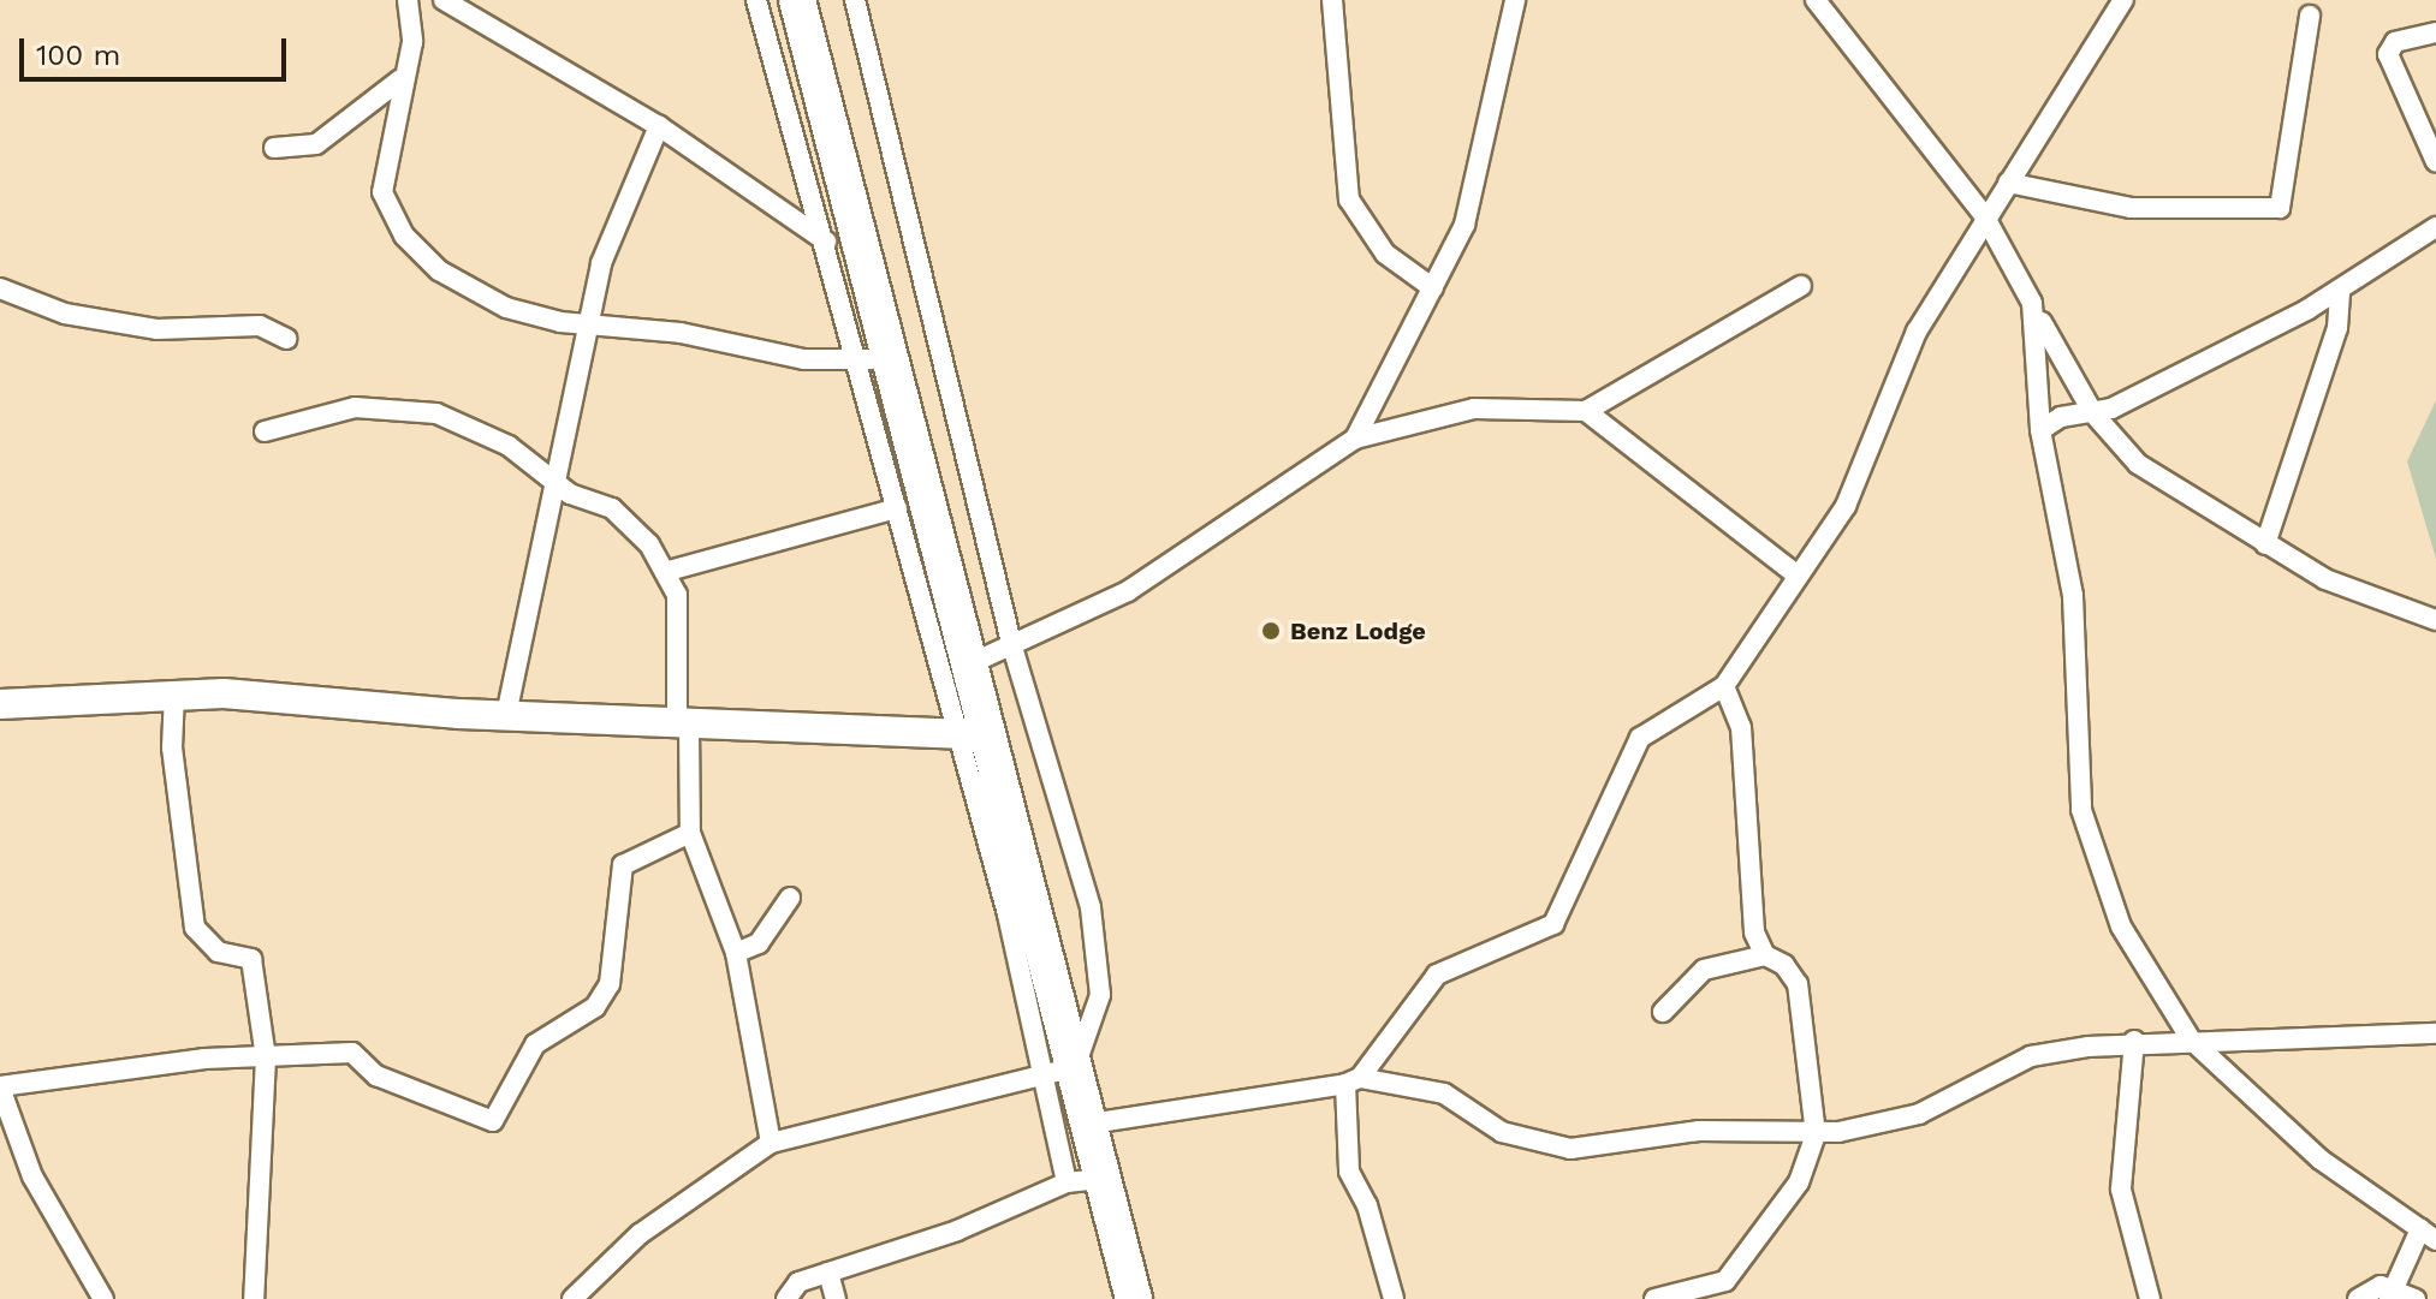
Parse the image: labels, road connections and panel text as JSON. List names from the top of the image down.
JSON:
{
  "places": ["Benz Lodge"],
  "scale_bar": "100 m"
}
